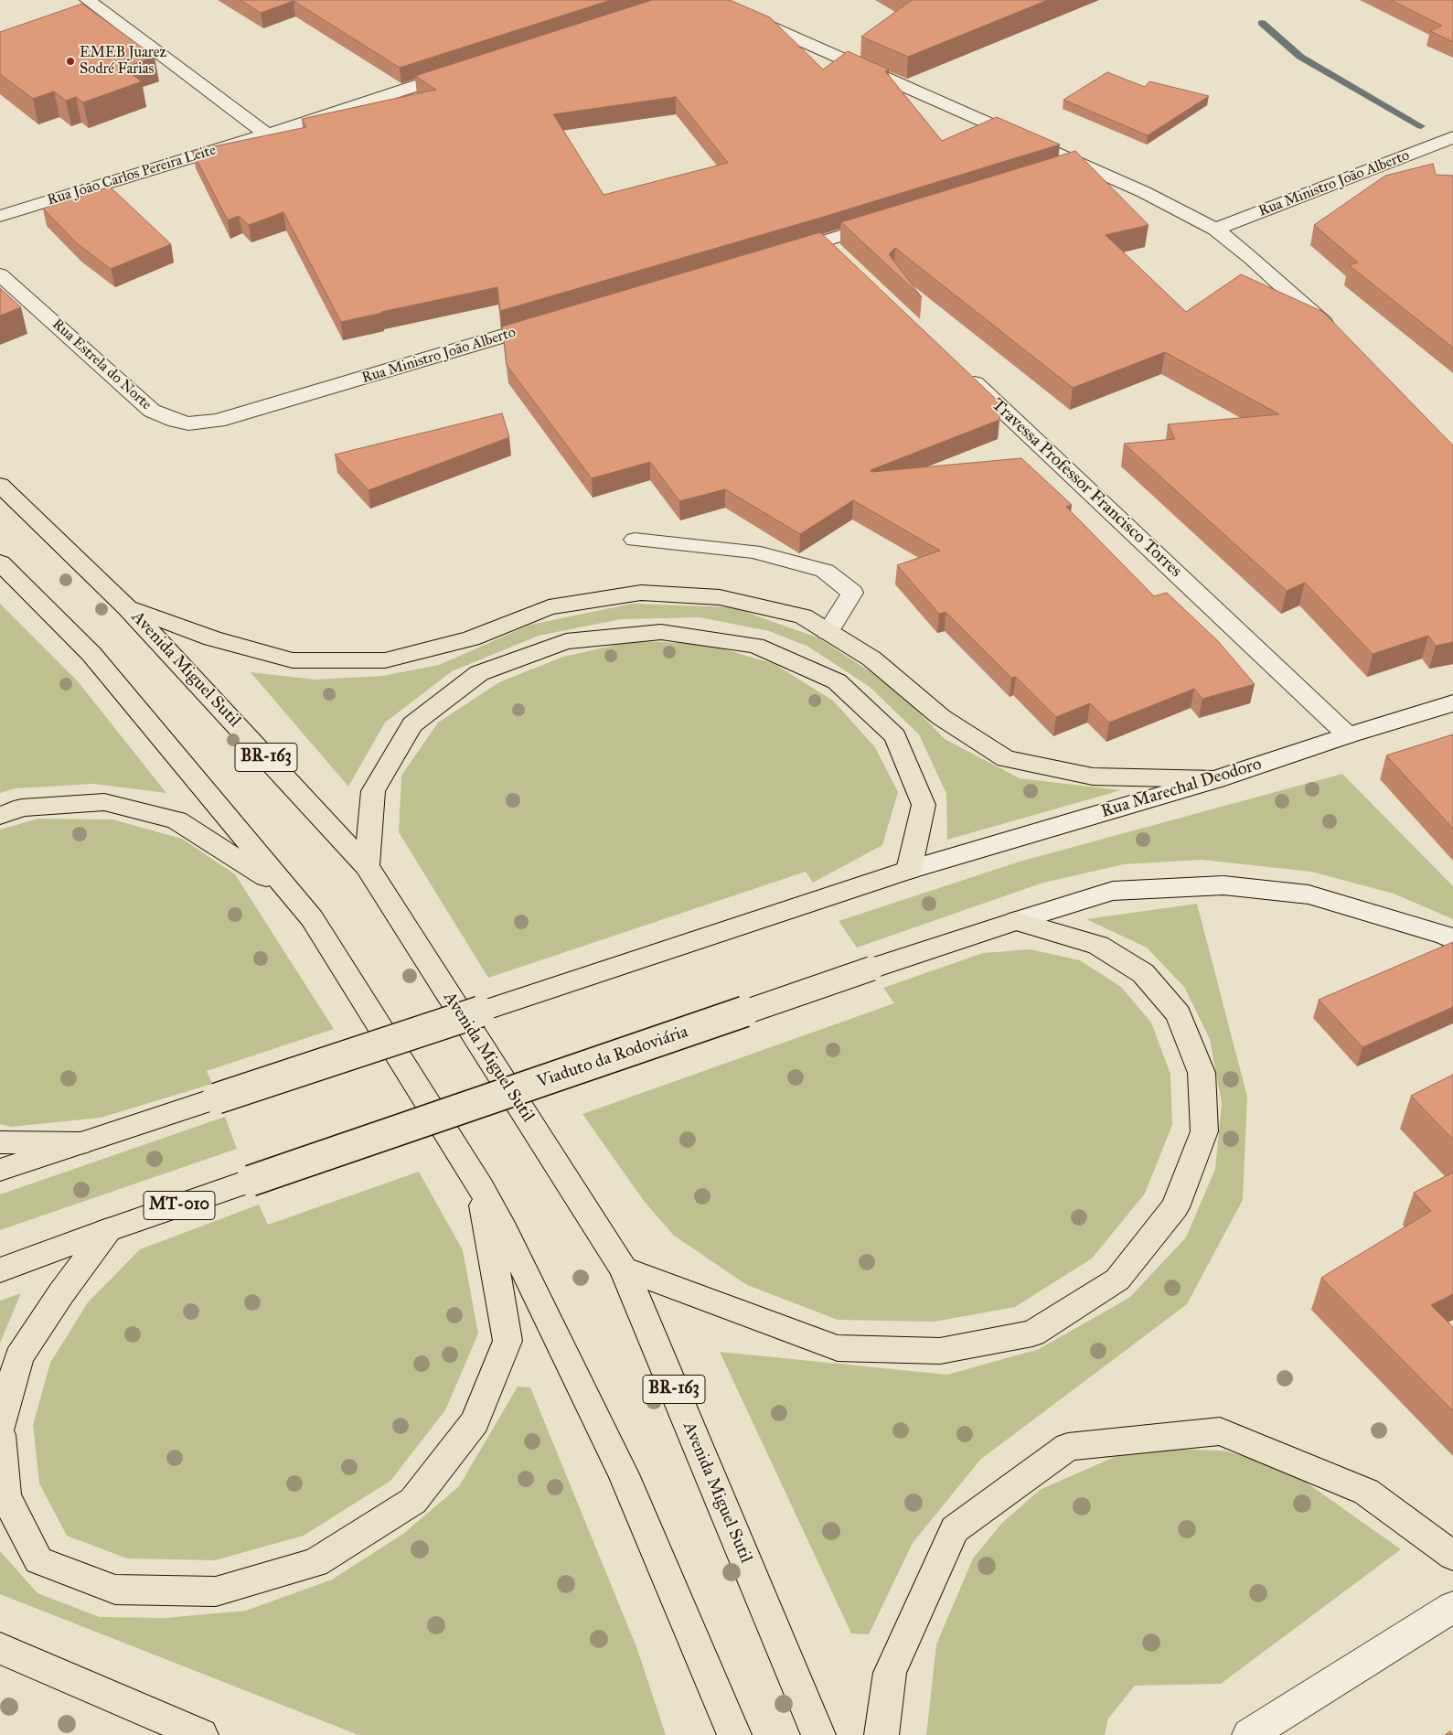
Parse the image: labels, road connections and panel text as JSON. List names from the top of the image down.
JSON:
{
  "streets": {
    "main road": [
      "Avenida Miguel Sutil",
      "BR-163",
      "Viaduto da Rodoviária",
      "MT-010"
    ],
    "street": [
      "Rua João Carlos Pereira Leite",
      "Rua Ministro João Alberto",
      "Rua Estrela do Norte",
      "Travessa Professor Francisco Torres",
      "Rua Marechal Deodoro"
    ]
  },
  "crossings": [
    ["Rua Ministro João Alberto", "Rua Estrela do Norte"],
    ["Travessa Professor Francisco Torres", "Rua Marechal Deodoro"],
    ["Viaduto da Rodoviária", "MT-010"]
  ],
  "places": ["EMEB Juarez Sodré Farias"]
}
